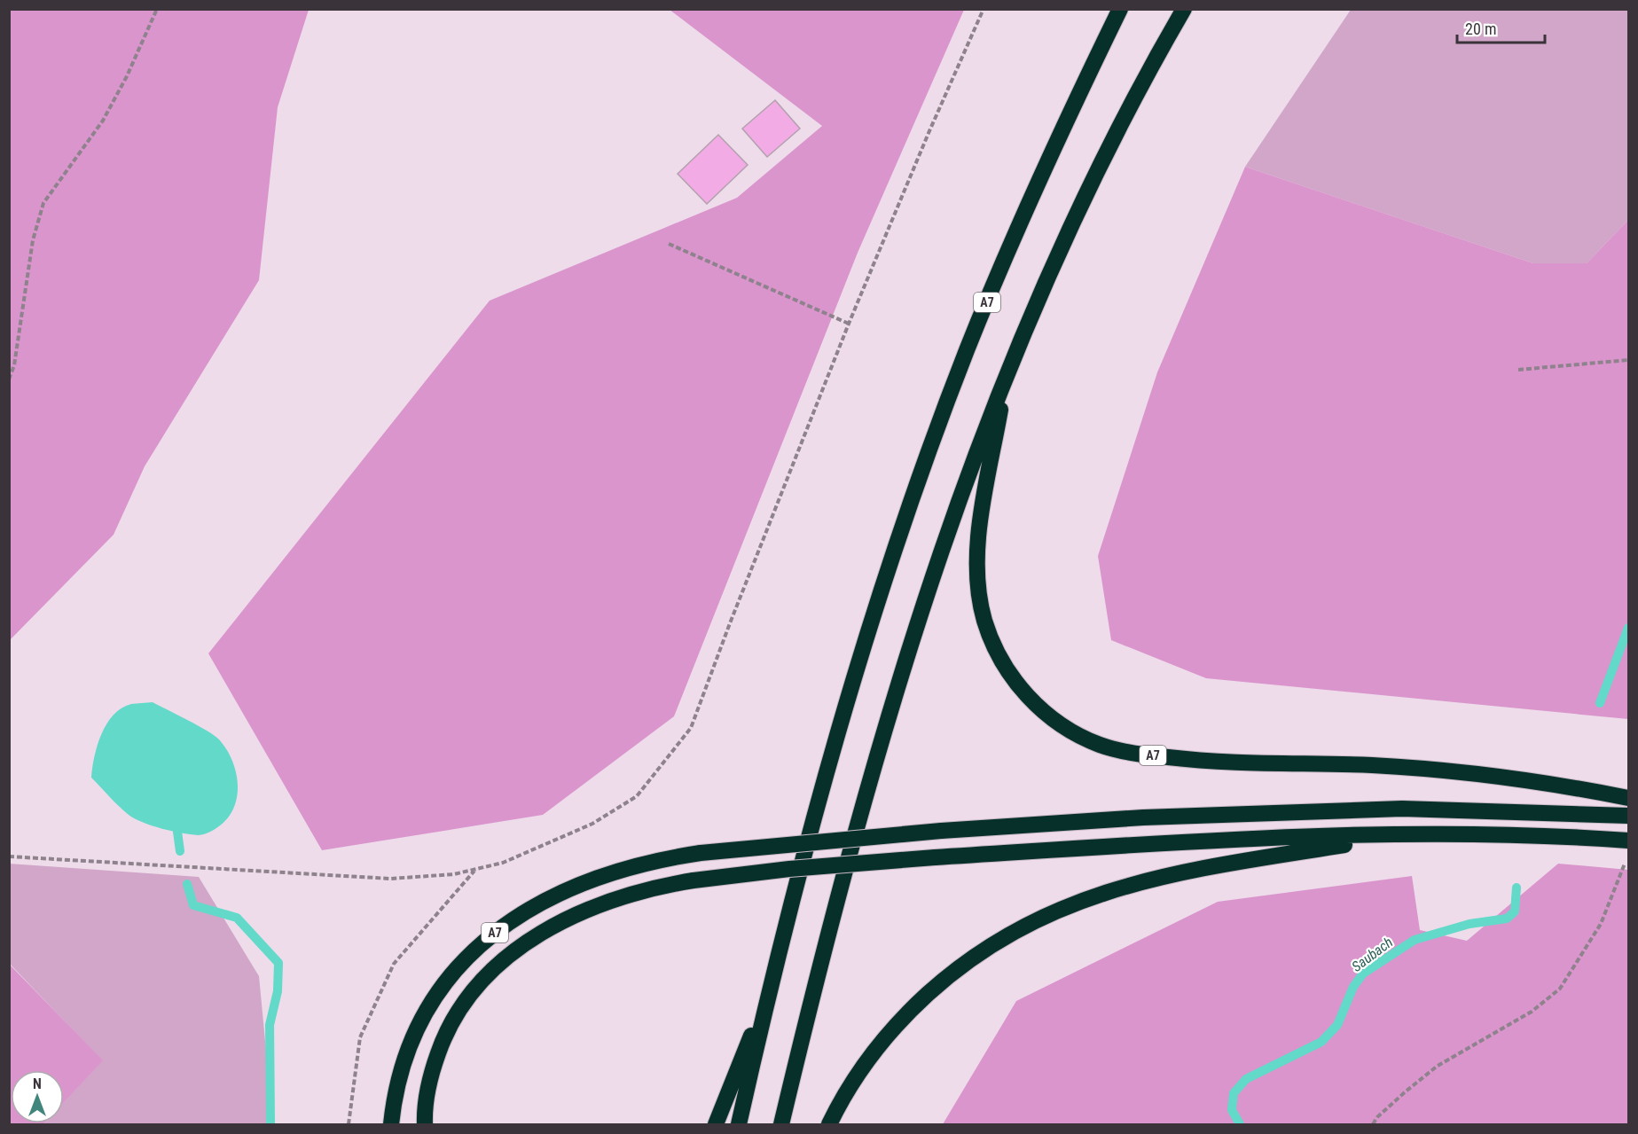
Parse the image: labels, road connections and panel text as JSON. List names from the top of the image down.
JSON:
{
  "streets": {
    "highway": ["A7"]
  },
  "water": ["Saubach"],
  "scale_bar": "20 m",
  "north": "top"
}
